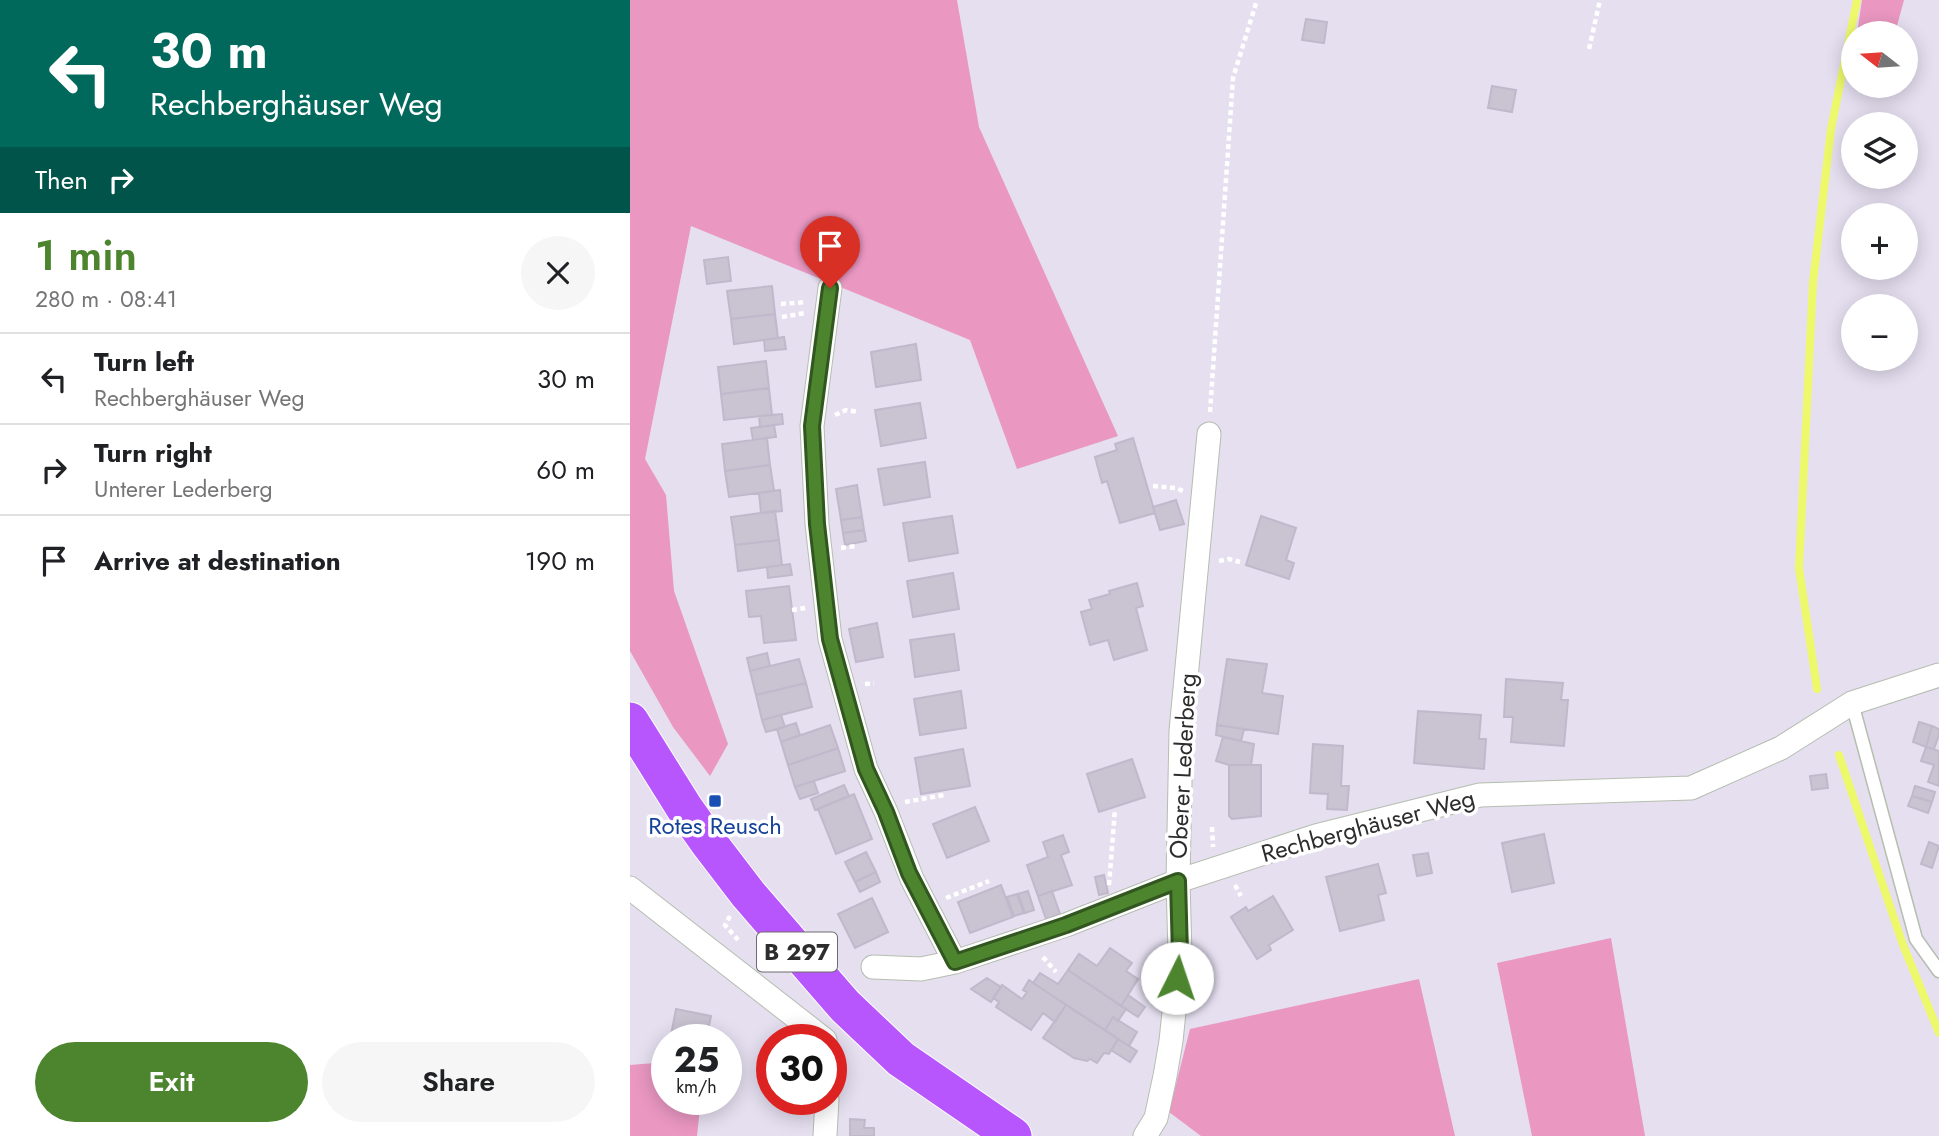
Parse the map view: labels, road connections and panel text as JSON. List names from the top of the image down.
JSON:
{
  "streets": {
    "main road": ["B 297"],
    "street": ["Oberer Lederberg", "Rechberghäuser Weg"]
  },
  "crossings": [
    ["Oberer Lederberg", "Rechberghäuser Weg"]
  ],
  "places": {
    "transit": ["Rotes Reusch"]
  },
  "north": "left",
  "page": {
    "turn": ["30 m", "Rechberghäuser Weg"],
    "map_buttons": ["+", "−"],
    "then": "Then",
    "heading": ["1 min", "280 m · 08:41"],
    "list": [
      {
        "name": "Turn left",
        "note": "Rechberghäuser Weg",
        "value": "30 m"
      },
      {
        "name": "Turn right",
        "note": "Unterer Lederberg",
        "value": "60 m"
      },
      {
        "name": "Arrive at destination",
        "value": "190 m"
      }
    ],
    "speed": "25 km/h",
    "limit": "30",
    "buttons": ["Exit", "Share"]
  }
}
